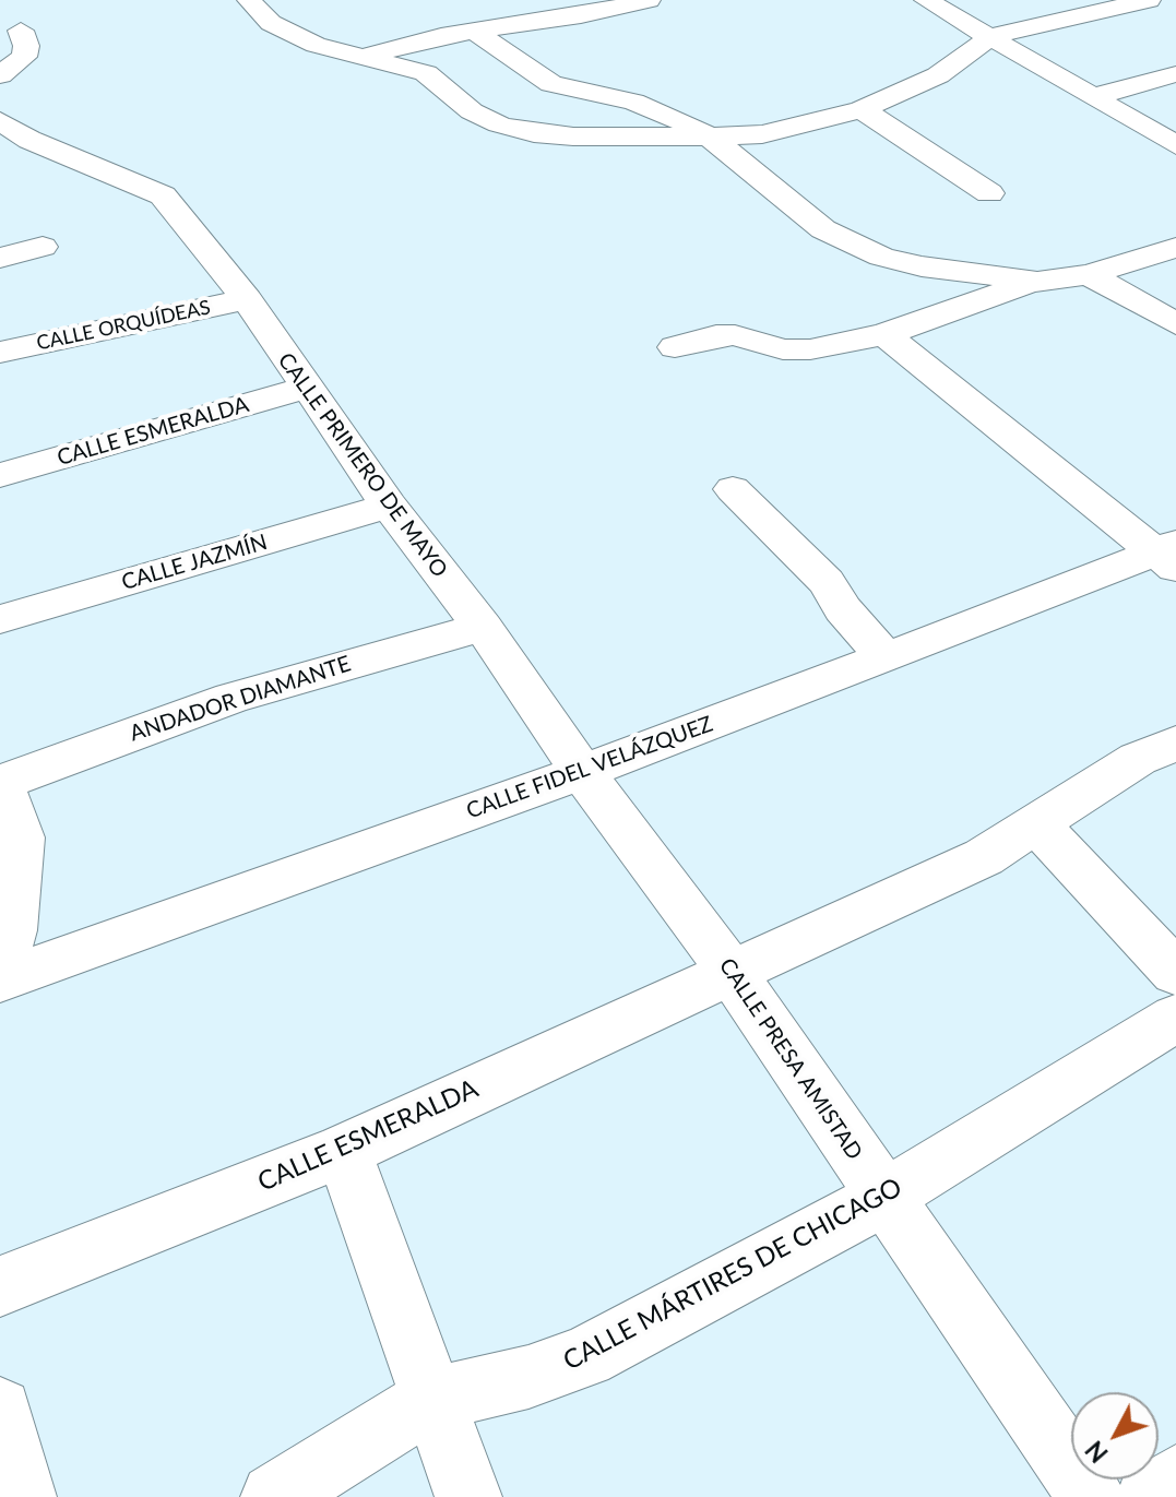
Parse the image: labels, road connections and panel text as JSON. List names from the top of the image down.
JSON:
{
  "streets": {
    "street": [
      "CALLE ORQUÍDEAS",
      "CALLE ESMERALDA",
      "CALLE PRIMERO DE MAYO",
      "CALLE JAZMÍN",
      "ANDADOR DIAMANTE",
      "CALLE FIDEL VELÁZQUEZ",
      "CALLE PRESA AMISTAD",
      "CALLE MÁRTIRES DE CHICAGO"
    ]
  },
  "crossings": [
    ["CALLE ORQUÍDEAS", "CALLE PRIMERO DE MAYO"],
    ["CALLE ESMERALDA", "CALLE PRIMERO DE MAYO"],
    ["CALLE ESMERALDA", "CALLE PRESA AMISTAD"],
    ["CALLE PRIMERO DE MAYO", "CALLE JAZMÍN"],
    ["CALLE PRIMERO DE MAYO", "ANDADOR DIAMANTE"],
    ["CALLE PRIMERO DE MAYO", "CALLE PRESA AMISTAD"],
    ["ANDADOR DIAMANTE", "CALLE PRESA AMISTAD"],
    ["CALLE FIDEL VELÁZQUEZ", "CALLE PRESA AMISTAD"],
    ["CALLE PRESA AMISTAD", "CALLE MÁRTIRES DE CHICAGO"]
  ],
  "north": "bottom left"
}
